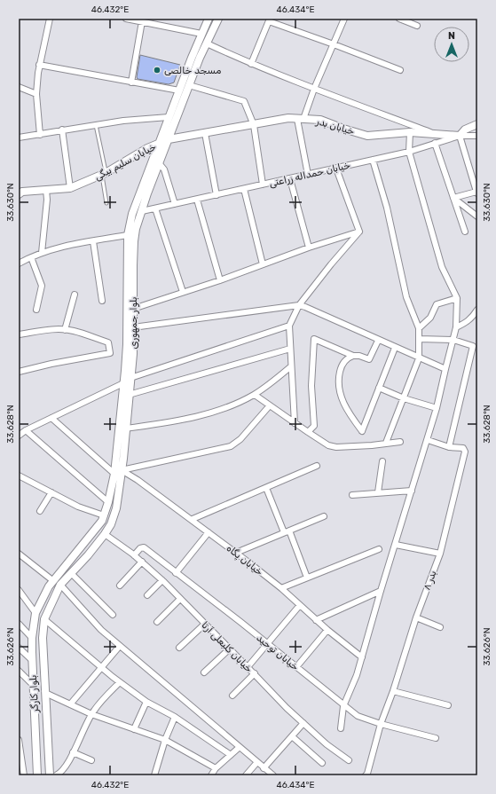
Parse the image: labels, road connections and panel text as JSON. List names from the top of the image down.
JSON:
{
  "streets": {
    "street": [
      "خیابان بدر",
      "خیابان سلیم بیگی",
      "خیابان حمداله زراعتی",
      "بلوار جمهوری",
      "خیابان پگاه",
      "بدر ۸",
      "خیابان کلبعلی آرتا",
      "خیابان توحید",
      "بلوار کارگر"
    ]
  },
  "crossings": [
    ["خیابان بدر", "خیابان سلیم بیگی"],
    ["خیابان بدر", "خیابان حمداله زراعتی"],
    ["خیابان بدر", "بلوار جمهوری"],
    ["خیابان سلیم بیگی", "بلوار جمهوری"],
    ["خیابان حمداله زراعتی", "بلوار جمهوری"],
    ["بلوار جمهوری", "خیابان پگاه"],
    ["بلوار جمهوری", "خیابان کلبعلی آرتا"],
    ["بلوار جمهوری", "بلوار کارگر"],
    ["بدر ۸", "خیابان توحید"],
    ["خیابان کلبعلی آرتا", "خیابان توحید"]
  ],
  "places": ["مسجد خالصی"],
  "north": "top",
  "coordinates": [
    "46.432°E",
    "46.434°E",
    "33.630°N",
    "33.628°N",
    "33.626°N"
  ]
}
